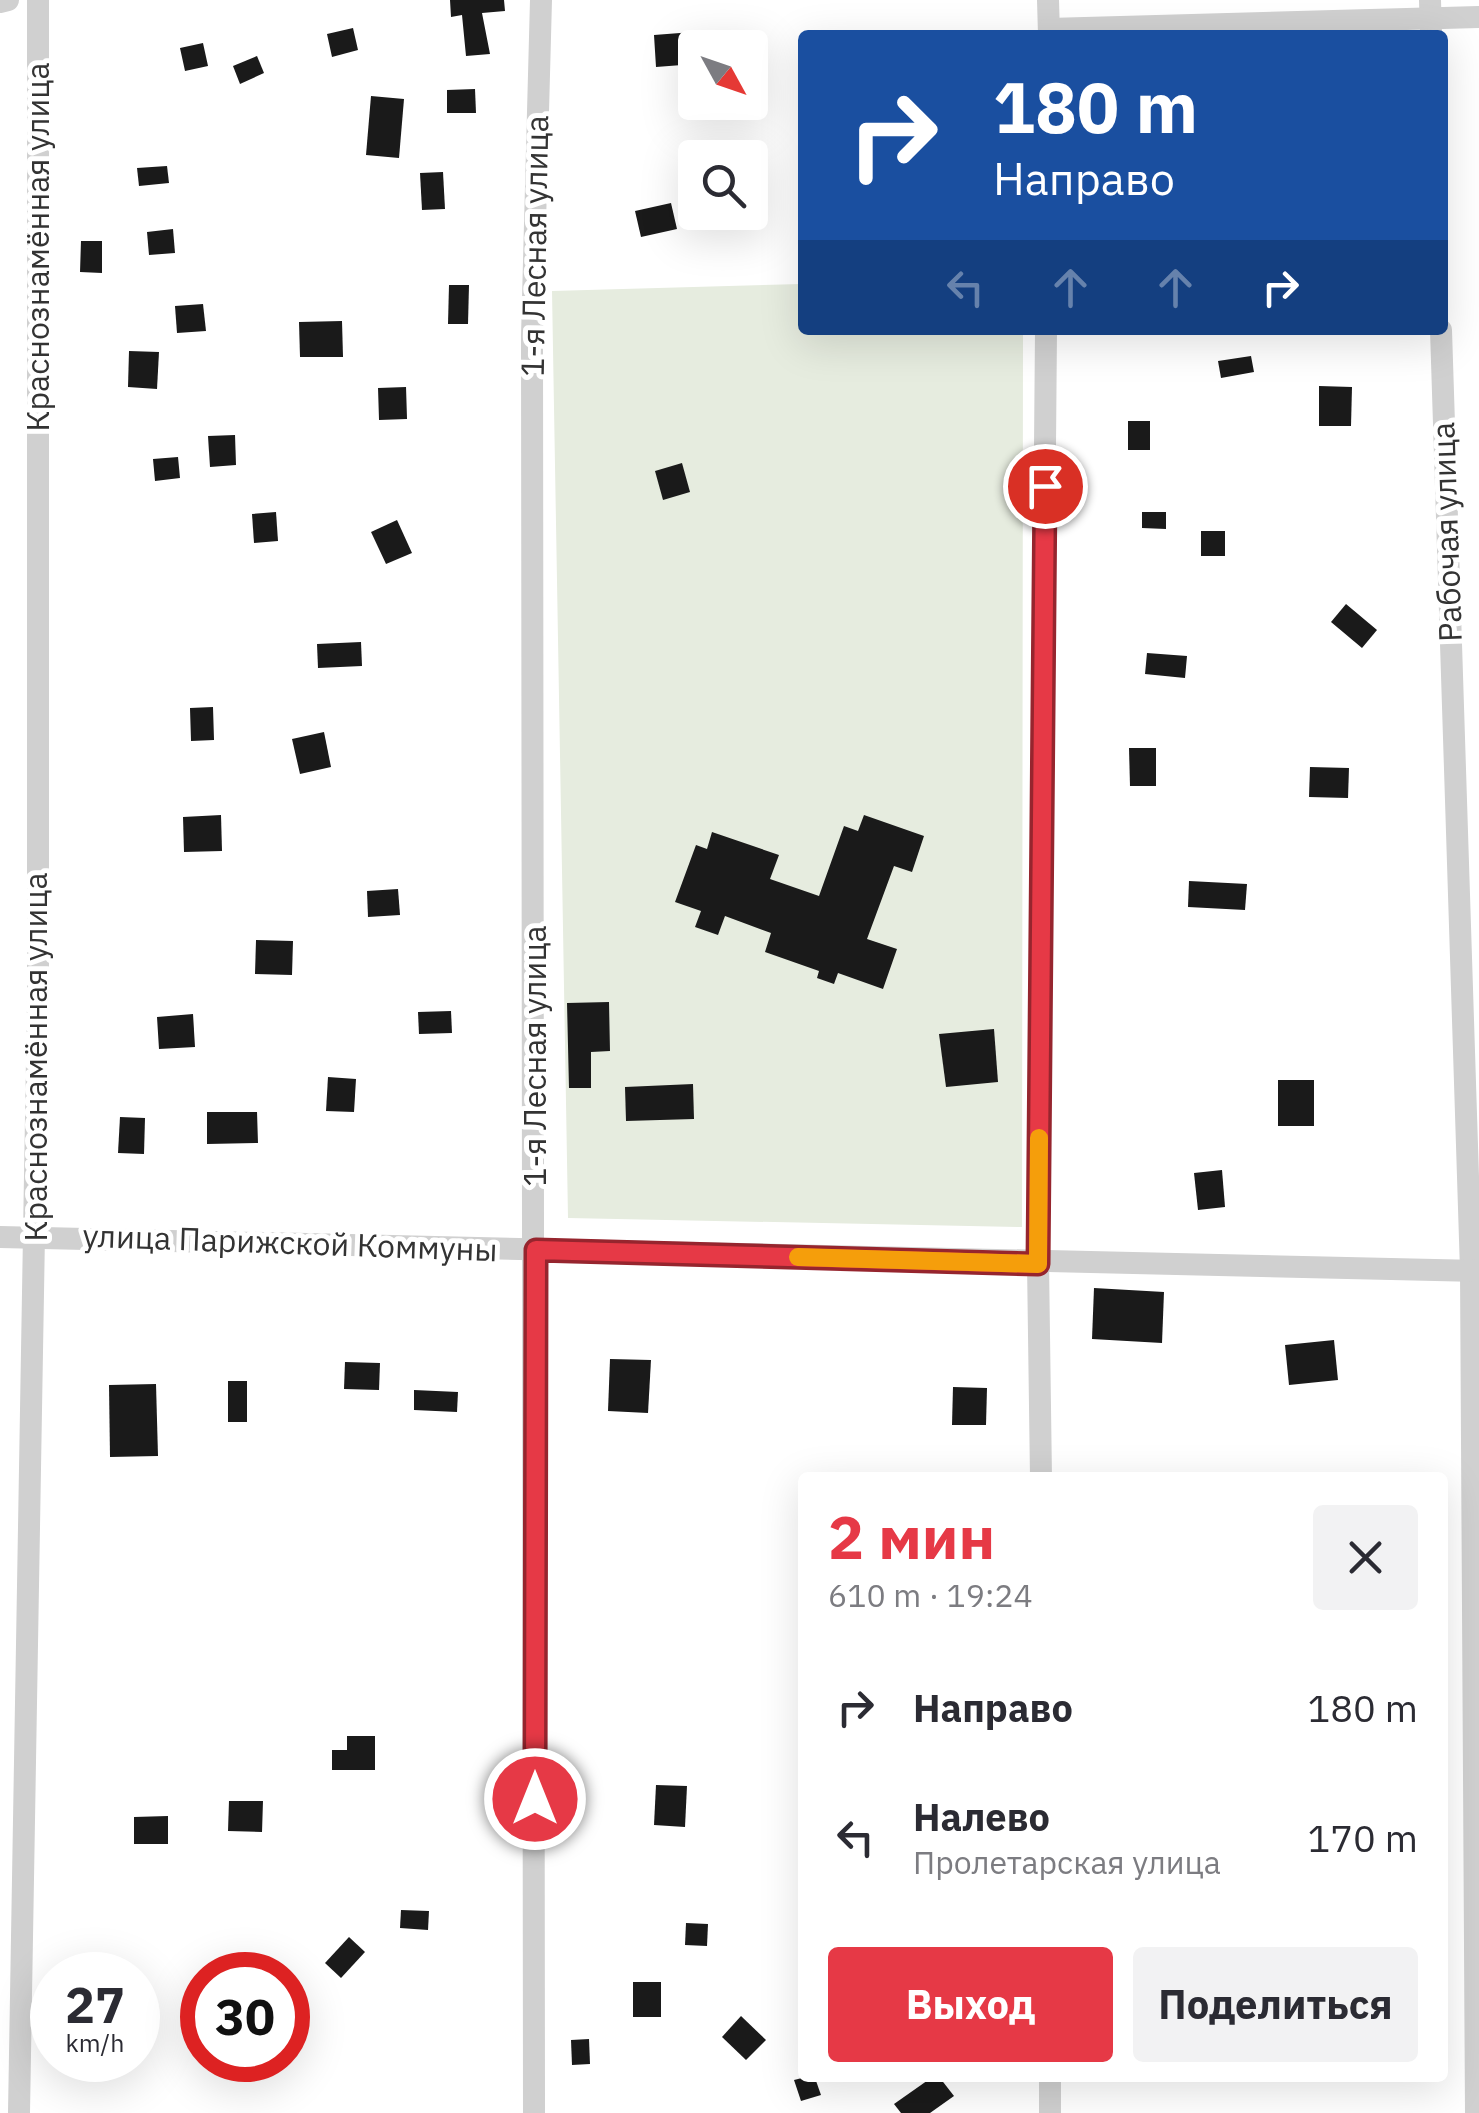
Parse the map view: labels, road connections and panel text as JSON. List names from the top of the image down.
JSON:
{
  "streets": {
    "street": [
      "1-я Лесная улица",
      "Краснознамённая улица",
      "Рабочая улица",
      "улица Парижской Коммуны"
    ]
  },
  "crossings": [
    ["1-я Лесная улица", "улица Парижской Коммуны"],
    ["Краснознамённая улица", "улица Парижской Коммуны"],
    ["Рабочая улица", "улица Парижской Коммуны"]
  ],
  "north": "bottom right",
  "page": {
    "turn": ["180 m", "Направо"],
    "heading": ["2 мин", "610 m · 19:24"],
    "list": [
      {
        "name": "Направо",
        "value": "180 m"
      },
      {
        "name": "Налево",
        "note": "Пролетарская улица",
        "value": "170 m"
      }
    ],
    "buttons": ["Выход", "Поделиться"],
    "speed": "27 km/h",
    "limit": "30"
  }
}
